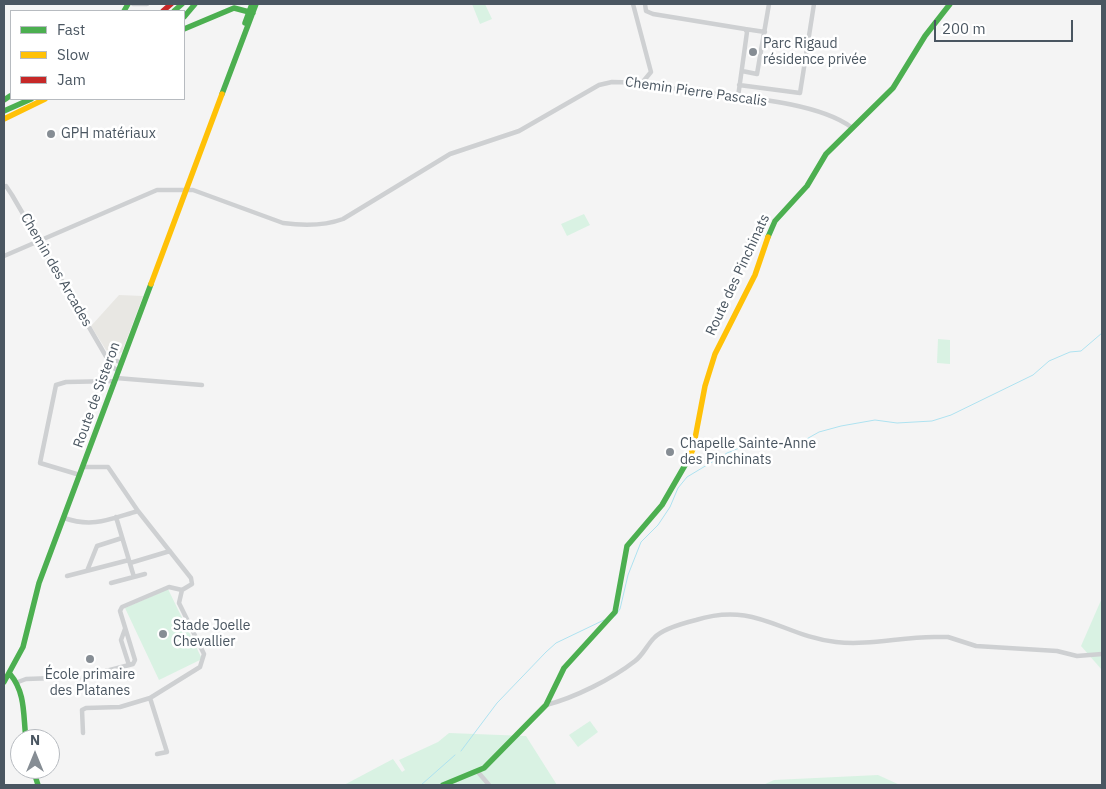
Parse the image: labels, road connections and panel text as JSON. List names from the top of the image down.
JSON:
{
  "streets": {
    "main road": ["Route des Pinchinats", "Route de Sisteron"],
    "street": ["Chemin Pierre Pascalis", "Chemin des Arcades"]
  },
  "crossings": [
    ["Chemin Pierre Pascalis", "Route des Pinchinats"],
    ["Chemin Pierre Pascalis", "Route de Sisteron"],
    ["Chemin des Arcades", "Route de Sisteron"]
  ],
  "places": [
    "Parc Rigaud résidence privée",
    "GPH matériaux",
    "Chapelle Sainte-Anne des Pinchinats",
    "Stade Joelle Chevallier",
    "École primaire des Platanes"
  ],
  "legend": ["Fast", "Slow", "Jam"],
  "scale_bar": "200 m",
  "north": "top"
}
